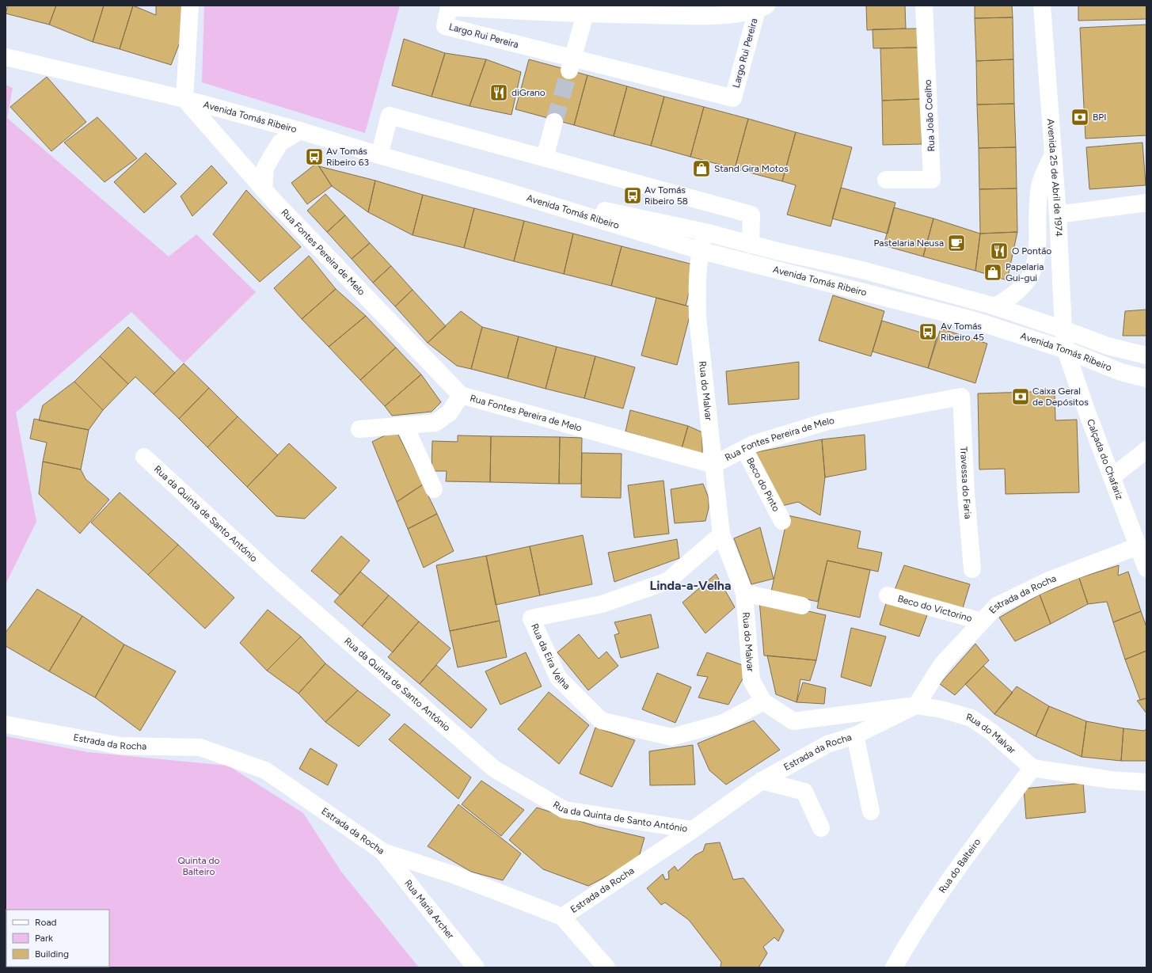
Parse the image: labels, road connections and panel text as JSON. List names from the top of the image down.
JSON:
{
  "streets": {
    "street": [
      "Largo Rui Pereira",
      "Rua João Coelho",
      "Avenida Tomás Ribeiro",
      "Avenida 25 de Abril de 1974",
      "Rua Fontes Pereira de Melo",
      "Rua do Malvar",
      "Calçada do Chafariz",
      "Travessa do Faria",
      "Beco do Pinto",
      "Rua da Quinta de Santo António",
      "Estrada da Rocha",
      "Beco do Victorino",
      "Rua da Eira Velha",
      "Rua do Balteiro",
      "Rua Maria Archer"
    ]
  },
  "crossings": [
    ["Avenida Tomás Ribeiro", "Avenida 25 de Abril de 1974"],
    ["Avenida Tomás Ribeiro", "Rua Fontes Pereira de Melo"],
    ["Avenida Tomás Ribeiro", "Rua do Malvar"],
    ["Avenida Tomás Ribeiro", "Calçada do Chafariz"],
    ["Avenida 25 de Abril de 1974", "Calçada do Chafariz"],
    ["Rua Fontes Pereira de Melo", "Rua do Malvar"],
    ["Rua Fontes Pereira de Melo", "Travessa do Faria"],
    ["Rua Fontes Pereira de Melo", "Beco do Pinto"],
    ["Rua do Malvar", "Estrada da Rocha"],
    ["Rua do Malvar", "Rua da Eira Velha"],
    ["Rua do Malvar", "Rua do Balteiro"],
    ["Calçada do Chafariz", "Estrada da Rocha"],
    ["Rua da Quinta de Santo António", "Estrada da Rocha"],
    ["Estrada da Rocha", "Beco do Victorino"],
    ["Estrada da Rocha", "Rua Maria Archer"]
  ],
  "districts": ["Linda-a-Velha"],
  "parks": ["Quinta do Balteiro"],
  "places": {
    "restaurant": ["diGrano", "O Pontão"],
    "bank": ["BPI", "Caixa Geral de Depósitos"],
    "bus stop": ["Av Tomás Ribeiro 63", "Av Tomás Ribeiro 58", "Av Tomás Ribeiro 45"],
    "shop": ["Stand Gira Motos", "Papelaria Gui-gui"],
    "cafe": ["Pastelaria Neusa"]
  },
  "legend": ["Road", "Park", "Building"]
}
